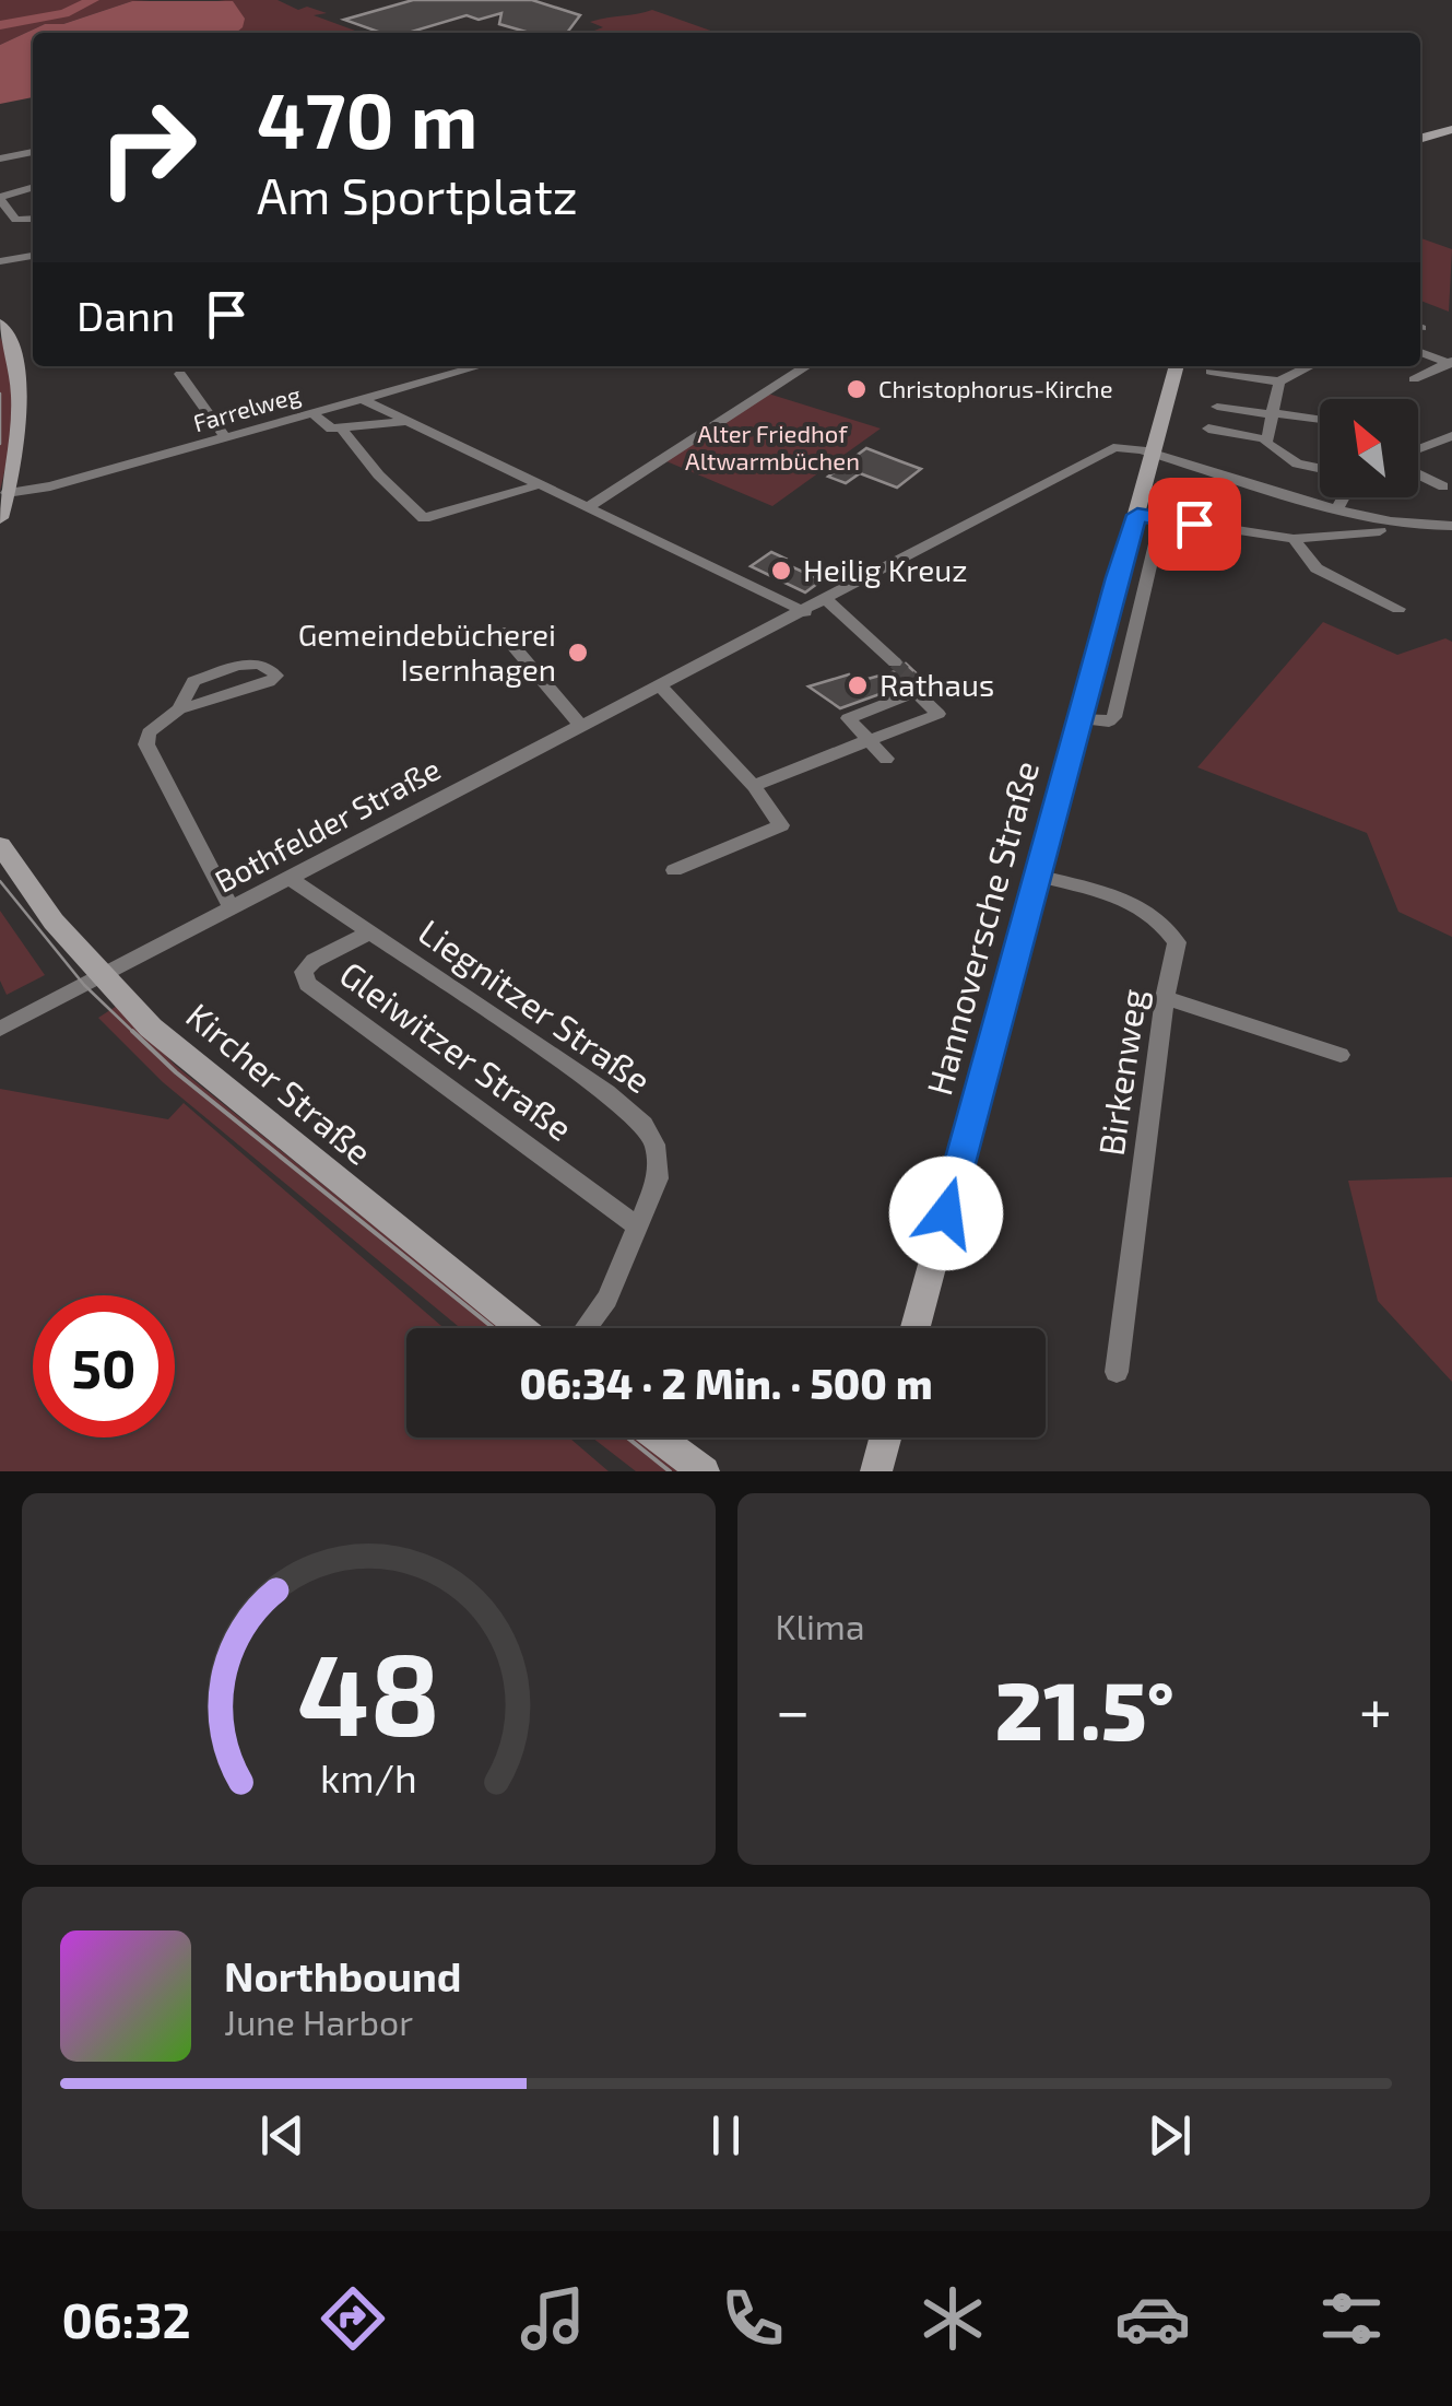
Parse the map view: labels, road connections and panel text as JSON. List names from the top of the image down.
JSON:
{
  "streets": {
    "main road": ["Hannoversche Straße", "Kircher Straße"],
    "street": [
      "Farrelweg",
      "Bothfelder Straße",
      "Liegnitzer Straße",
      "Gleiwitzer Straße",
      "Birkenweg"
    ]
  },
  "crossings": [
    ["Bothfelder Straße", "Hannoversche Straße"],
    ["Bothfelder Straße", "Liegnitzer Straße"],
    ["Bothfelder Straße", "Kircher Straße"],
    ["Hannoversche Straße", "Birkenweg"],
    ["Liegnitzer Straße", "Gleiwitzer Straße"]
  ],
  "parks": ["Alter Friedhof Altwarmbüchen"],
  "places": [
    "Christophorus-Kirche",
    "Heilig Kreuz",
    "Gemeindebücherei Isernhagen",
    "Rathaus"
  ],
  "north": "top left",
  "page": {
    "turn": ["470 m", "Am Sportplatz"],
    "then": "Dann",
    "limit": "50",
    "trip": "06:34 · 2 Min. · 500 m",
    "tile": "Klima",
    "heat": ["−", "21.5°", "+"],
    "song": ["Northbound", "June Harbor"],
    "tabs": "06:32",
    "gauge": ["48", "km/h"]
  }
}
